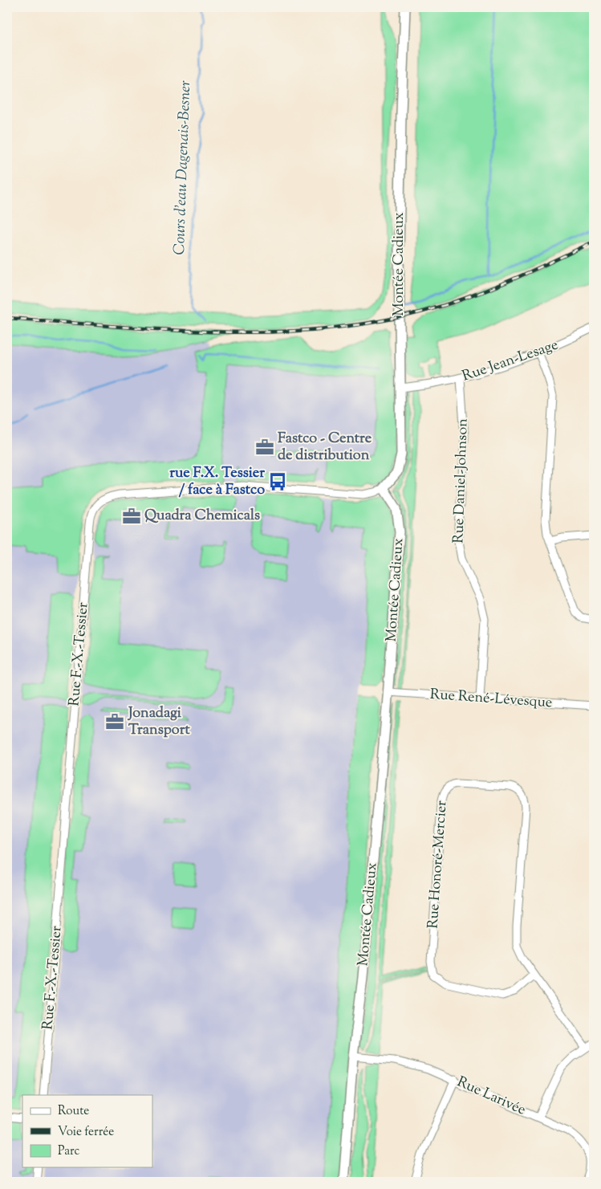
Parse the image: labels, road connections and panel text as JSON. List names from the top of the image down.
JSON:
{
  "streets": {
    "street": [
      "Montée Cadieux",
      "Rue Jean-Lesage",
      "Rue Daniel-Johnson",
      "Rue F.-X.-Tessier",
      "Rue René-Lévesque",
      "Rue Honoré-Mercier",
      "Rue Larivée"
    ]
  },
  "crossings": [
    ["Montée Cadieux", "Rue Jean-Lesage"],
    ["Montée Cadieux", "Rue F.-X.-Tessier"],
    ["Montée Cadieux", "Rue René-Lévesque"],
    ["Montée Cadieux", "Rue Larivée"],
    ["Rue Jean-Lesage", "Rue Daniel-Johnson"],
    ["Rue Daniel-Johnson", "Rue René-Lévesque"]
  ],
  "water": ["Cours d'eau Dagenais-Besner"],
  "places": {
    "office": ["Fastco - Centre de distribution", "Quadra Chemicals", "Jonadagi Transport"],
    "bus stop": ["rue F.X. Tessier / face à Fastco"]
  },
  "legend": ["Route", "Voie ferrée", "Parc"]
}
